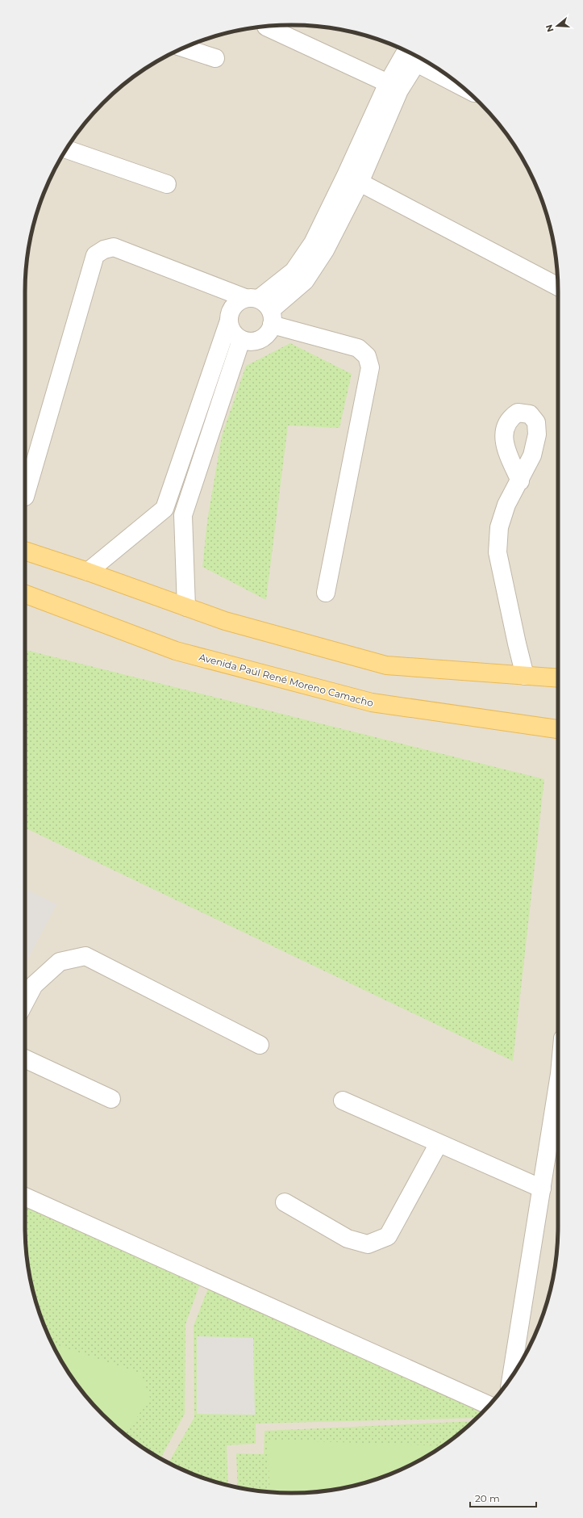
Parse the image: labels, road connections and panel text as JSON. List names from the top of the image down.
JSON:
{
  "streets": {
    "main road": ["Avenida Paúl René Moreno Camacho"]
  },
  "scale_bar": "20 m",
  "north": "left"
}
